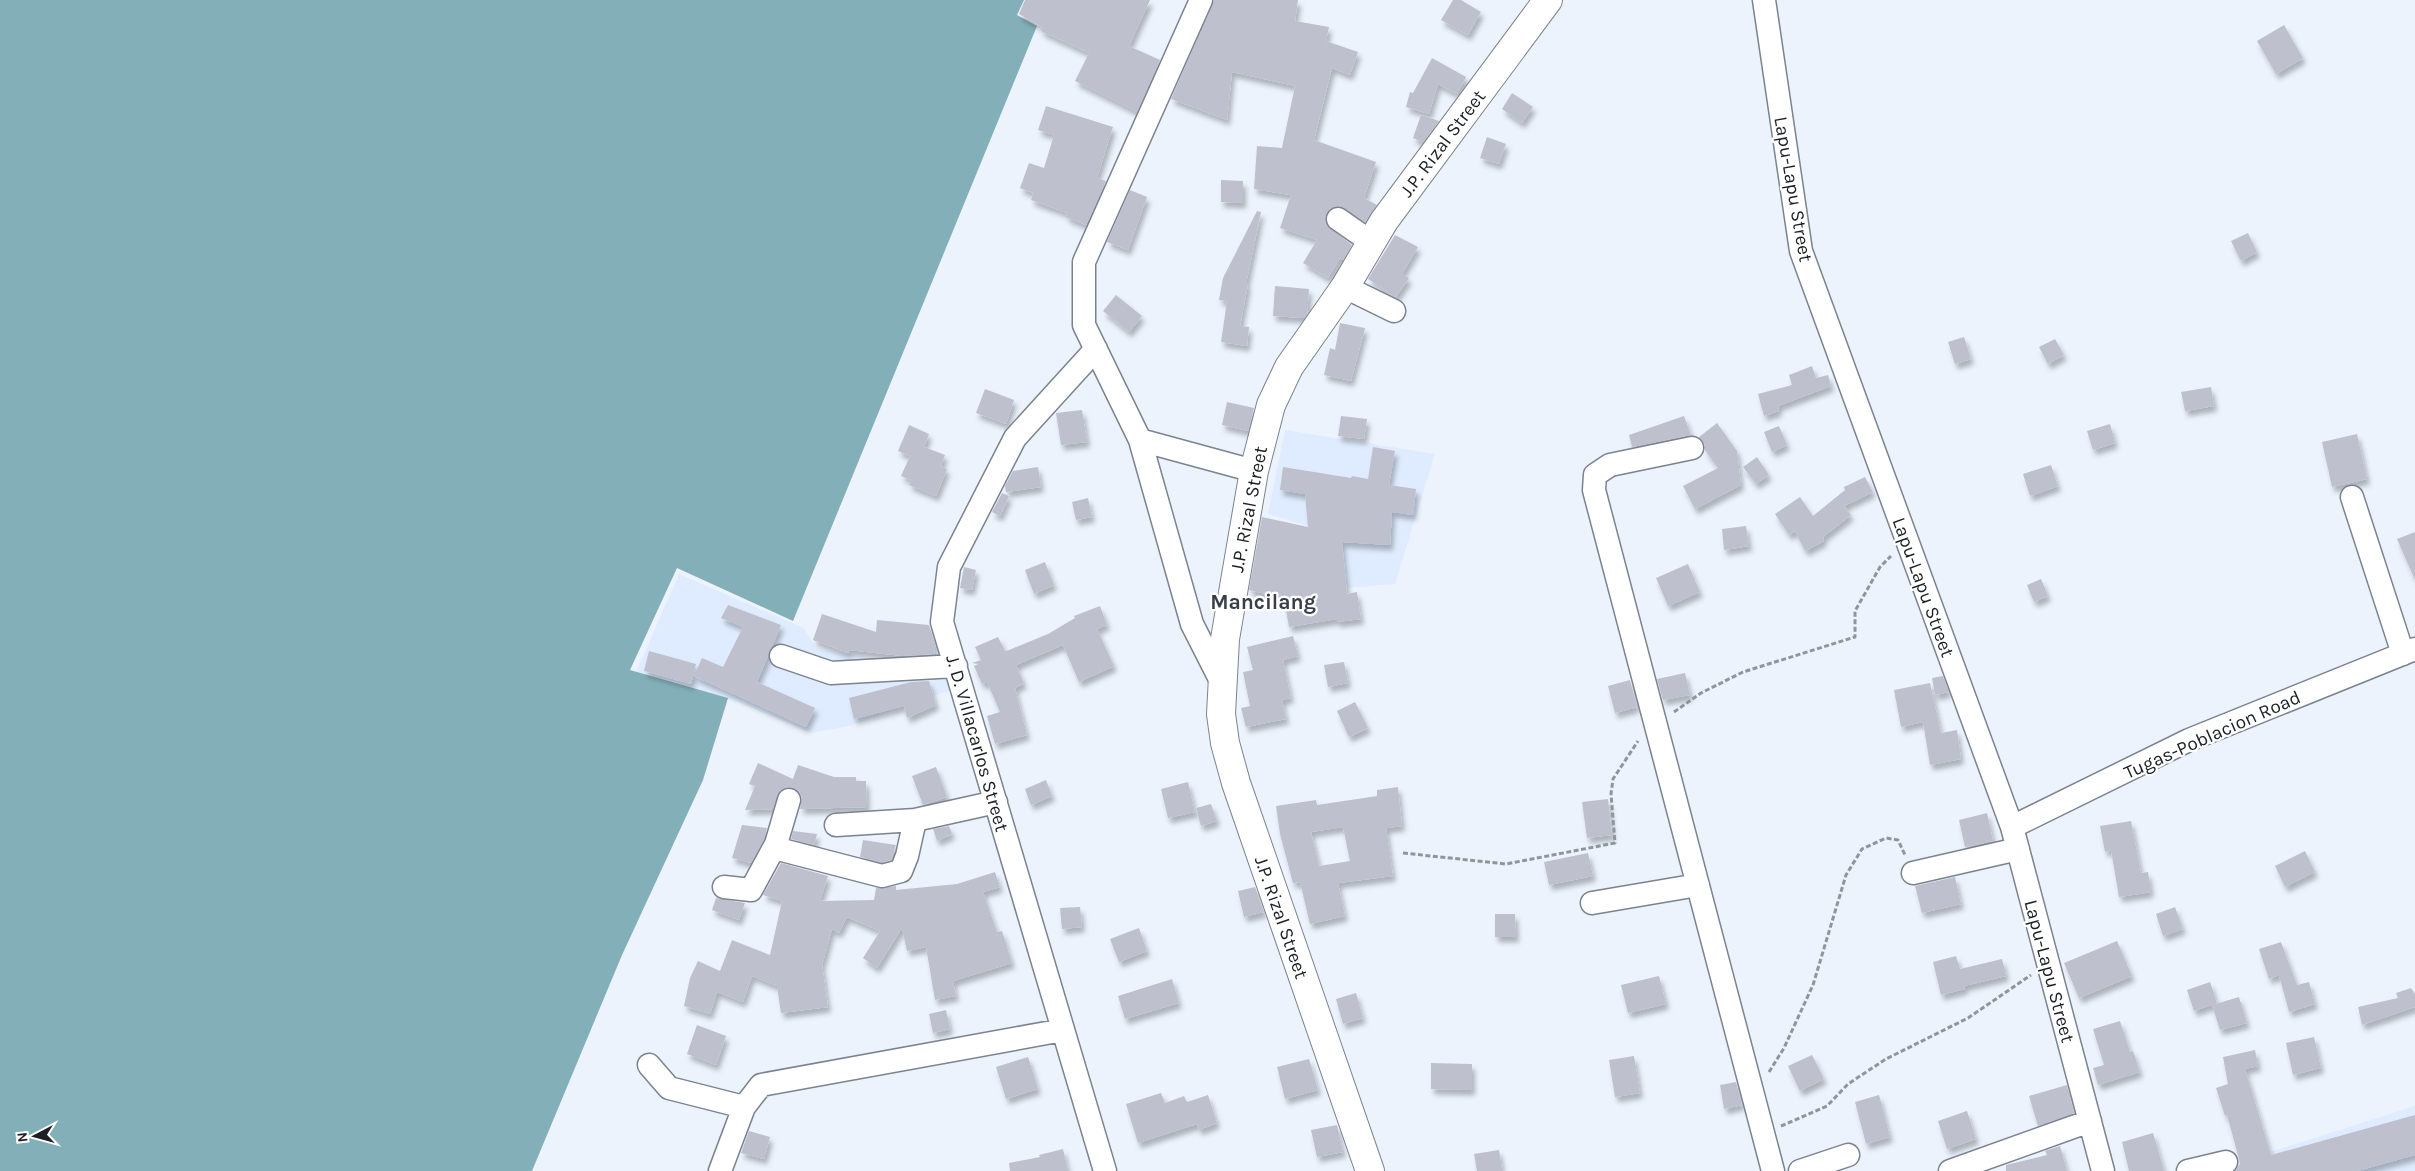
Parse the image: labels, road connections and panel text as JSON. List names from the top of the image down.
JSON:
{
  "streets": {
    "main road": ["J.P. Rizal Street"],
    "street": ["Lapu-Lapu Street", "Tugas-Poblacion Road", "J. D. Villacarlos Street"]
  },
  "crossings": [
    ["Lapu-Lapu Street", "Tugas-Poblacion Road"]
  ],
  "districts": ["Mancilang"],
  "north": "left"
}
